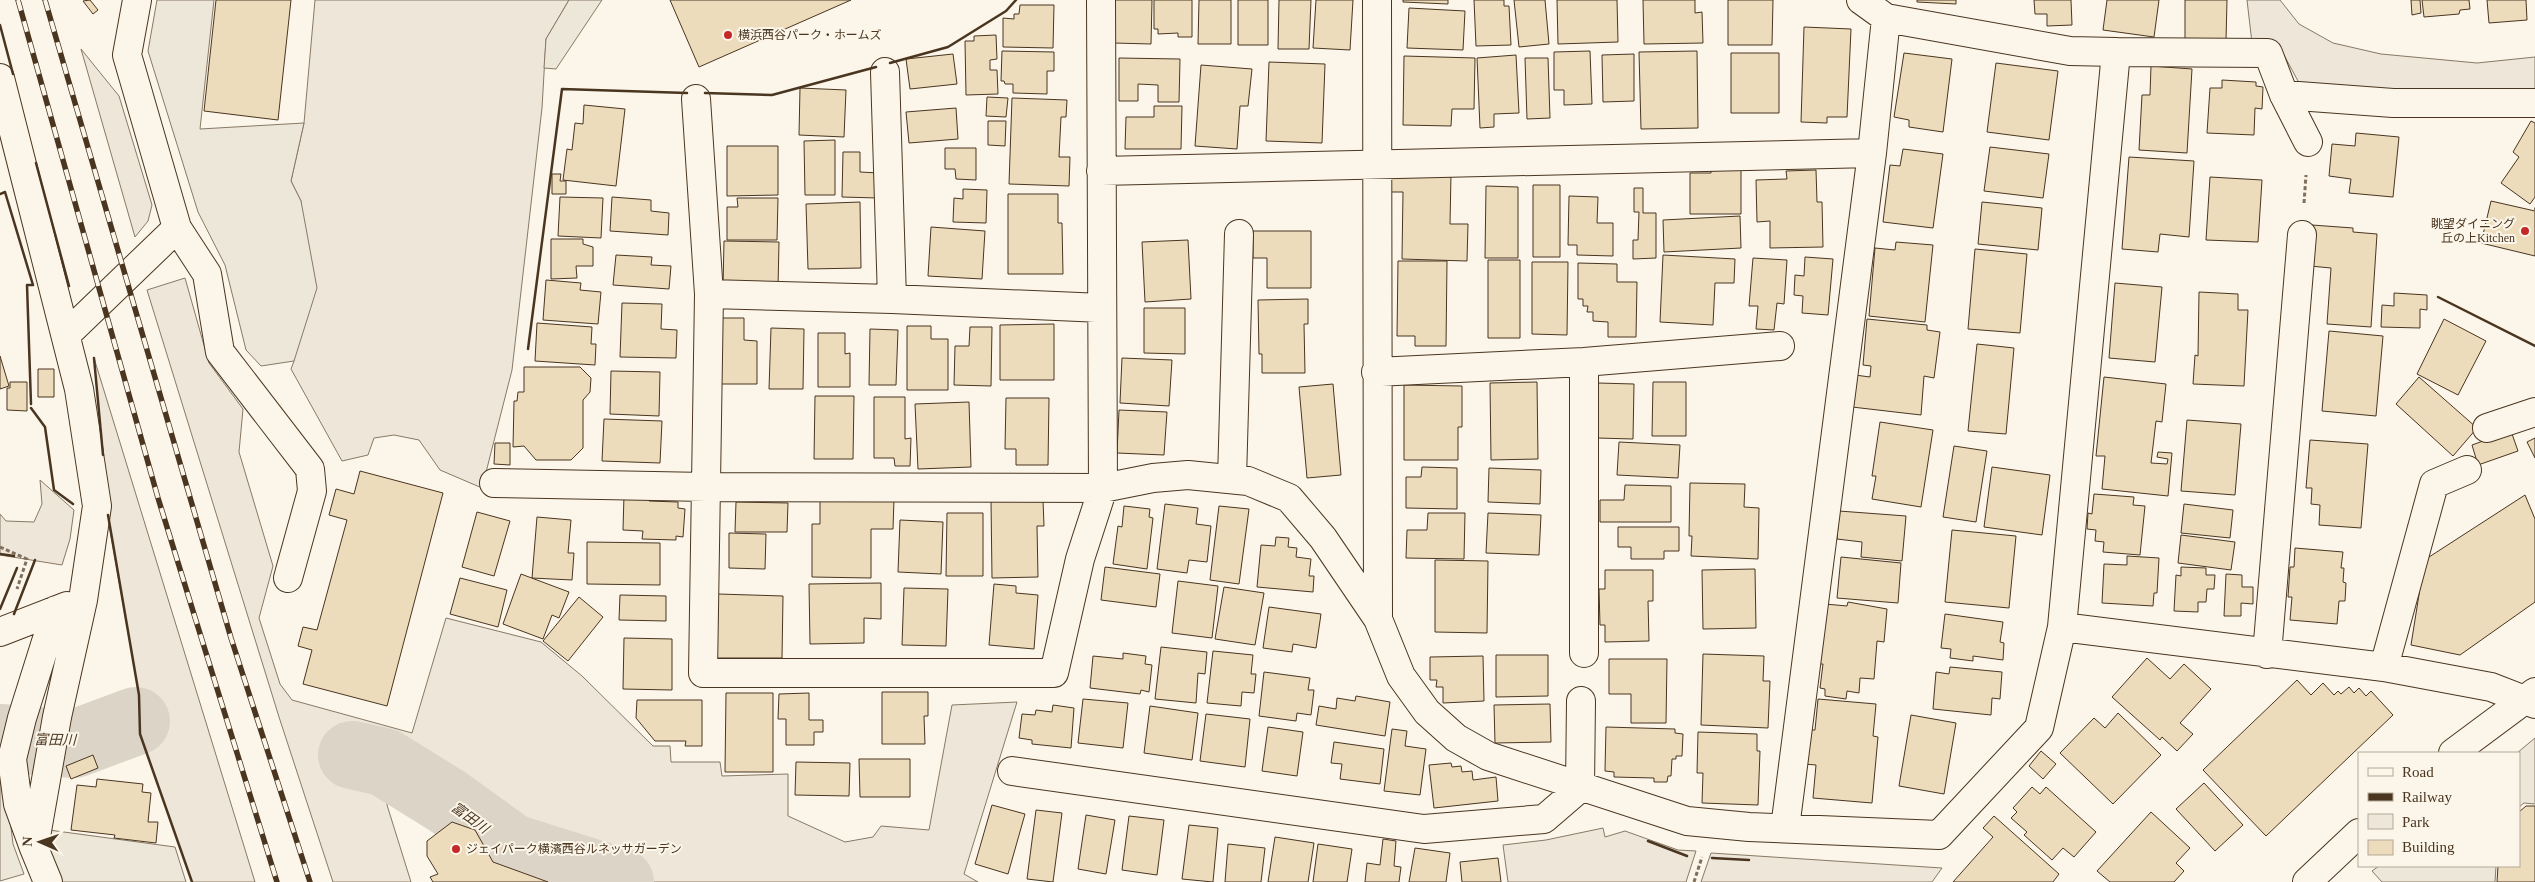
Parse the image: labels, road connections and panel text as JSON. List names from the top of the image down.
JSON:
{
  "water": ["富田川"],
  "places": ["横浜西谷パーク・ホームズ", "眺望ダイニング 丘の上Kitchen", "ジェイパーク横濱西谷ルネッサガーデン"],
  "legend": [
    "Road",
    "Railway",
    "Park",
    "Building"
  ],
  "north": "left"
}
